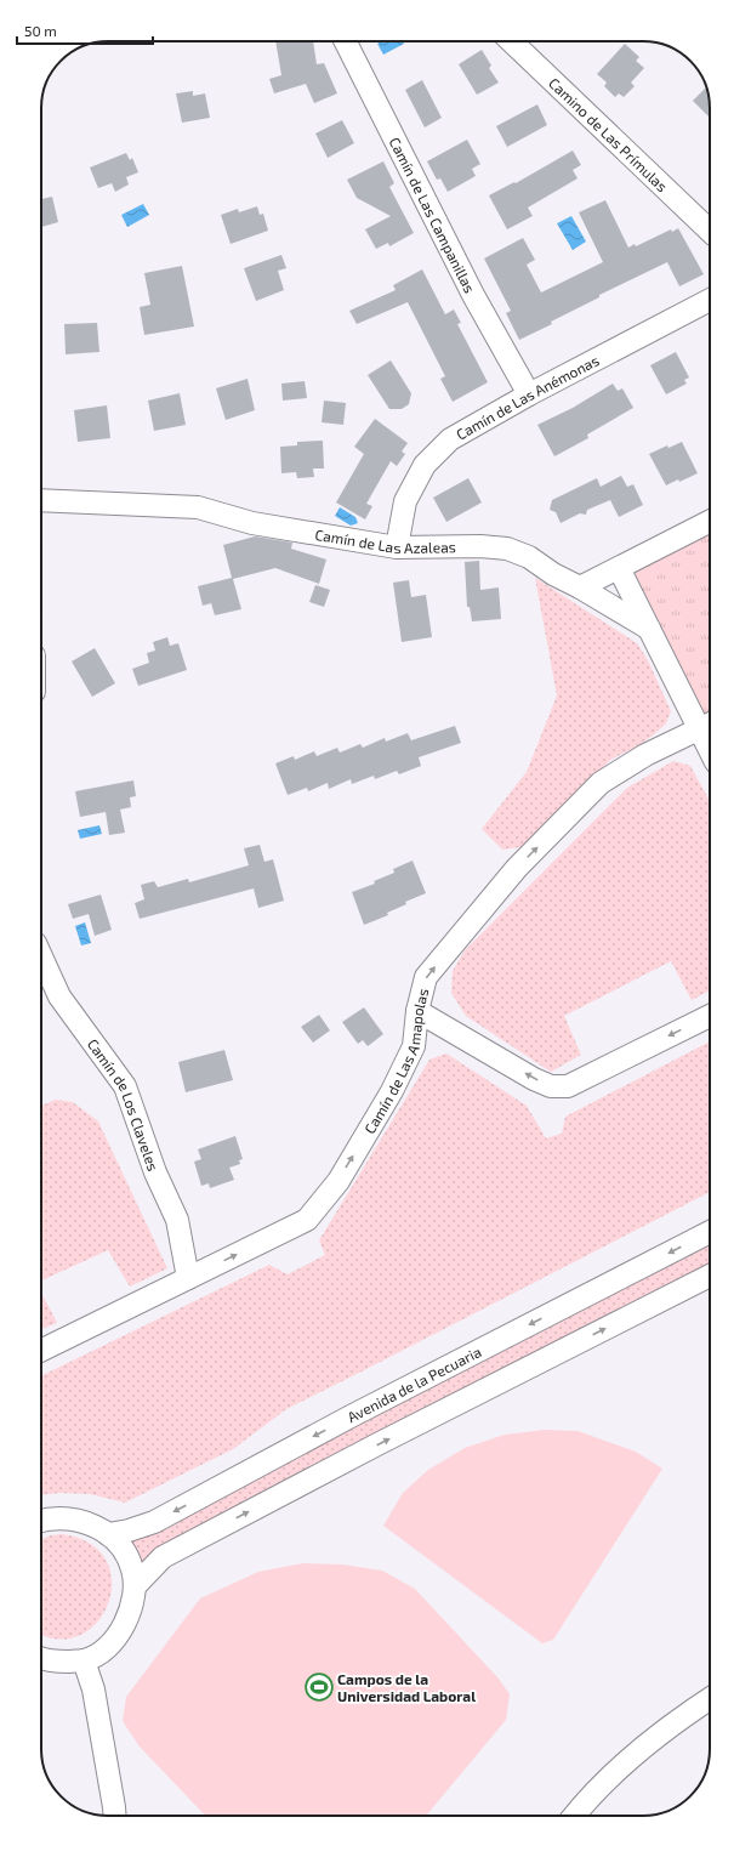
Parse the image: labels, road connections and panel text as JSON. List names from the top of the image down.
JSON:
{
  "streets": {
    "street": [
      "Camino de Las Prímulas",
      "Camín de Las Campanillas",
      "Camín de Las Anémonas",
      "Camín de Las Azaleas",
      "Camín de Las Amapolas",
      "Camín de Los Claveles",
      "Avenida de la Pecuaria"
    ]
  },
  "crossings": [
    ["Camín de Las Campanillas", "Camín de Las Anémonas"],
    ["Camín de Las Anémonas", "Camín de Las Azaleas"],
    ["Camín de Las Amapolas", "Camín de Los Claveles"]
  ],
  "one_way": ["Camín de Las Amapolas"],
  "places": {
    "sports": ["Campos de la Universidad Laboral"]
  },
  "scale_bar": "50 m"
}
